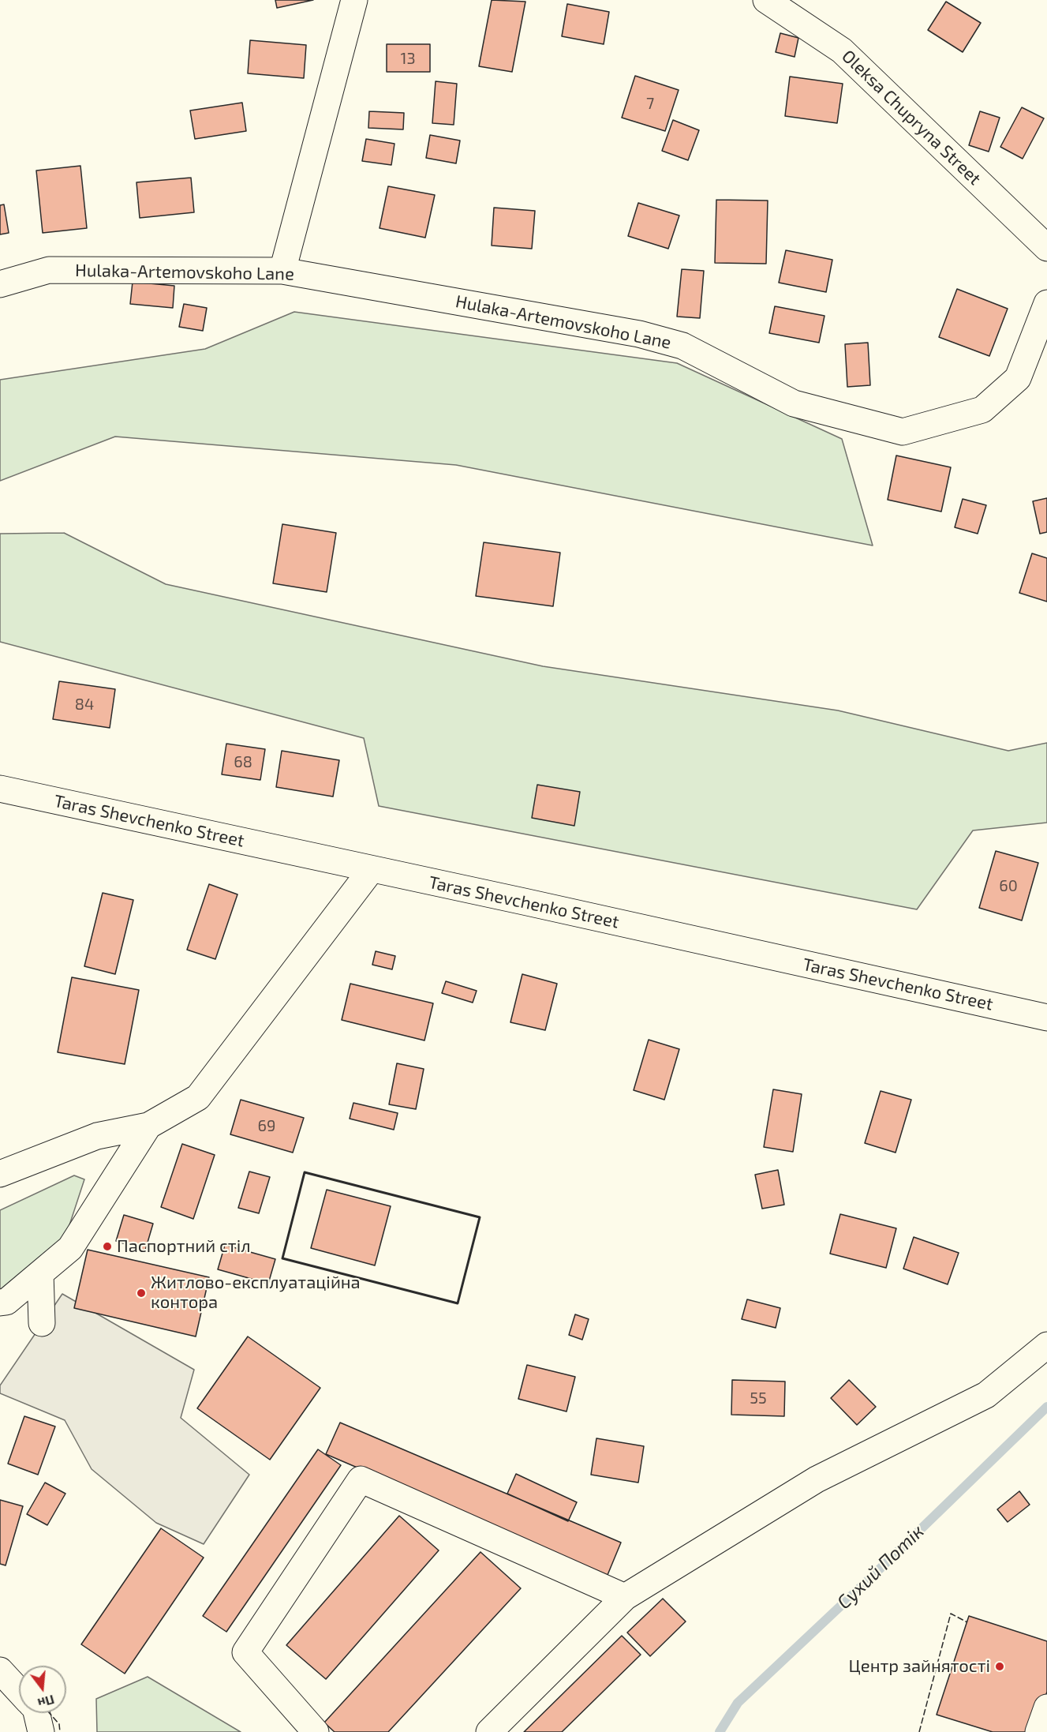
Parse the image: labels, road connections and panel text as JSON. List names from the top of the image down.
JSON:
{
  "streets": {
    "street": ["Oleksa Chupryna Street", "Hulaka-Artemovskoho Lane", "Taras Shevchenko Street"]
  },
  "water": ["Сухий Потік"],
  "places": ["Паспортний стіл", "Житлово-експлуатаційна контора", "Центр зайнятості"],
  "house_numbers": [
    "13",
    "7",
    "84",
    "68",
    "60",
    "69",
    "55"
  ],
  "north": "bottom"
}
